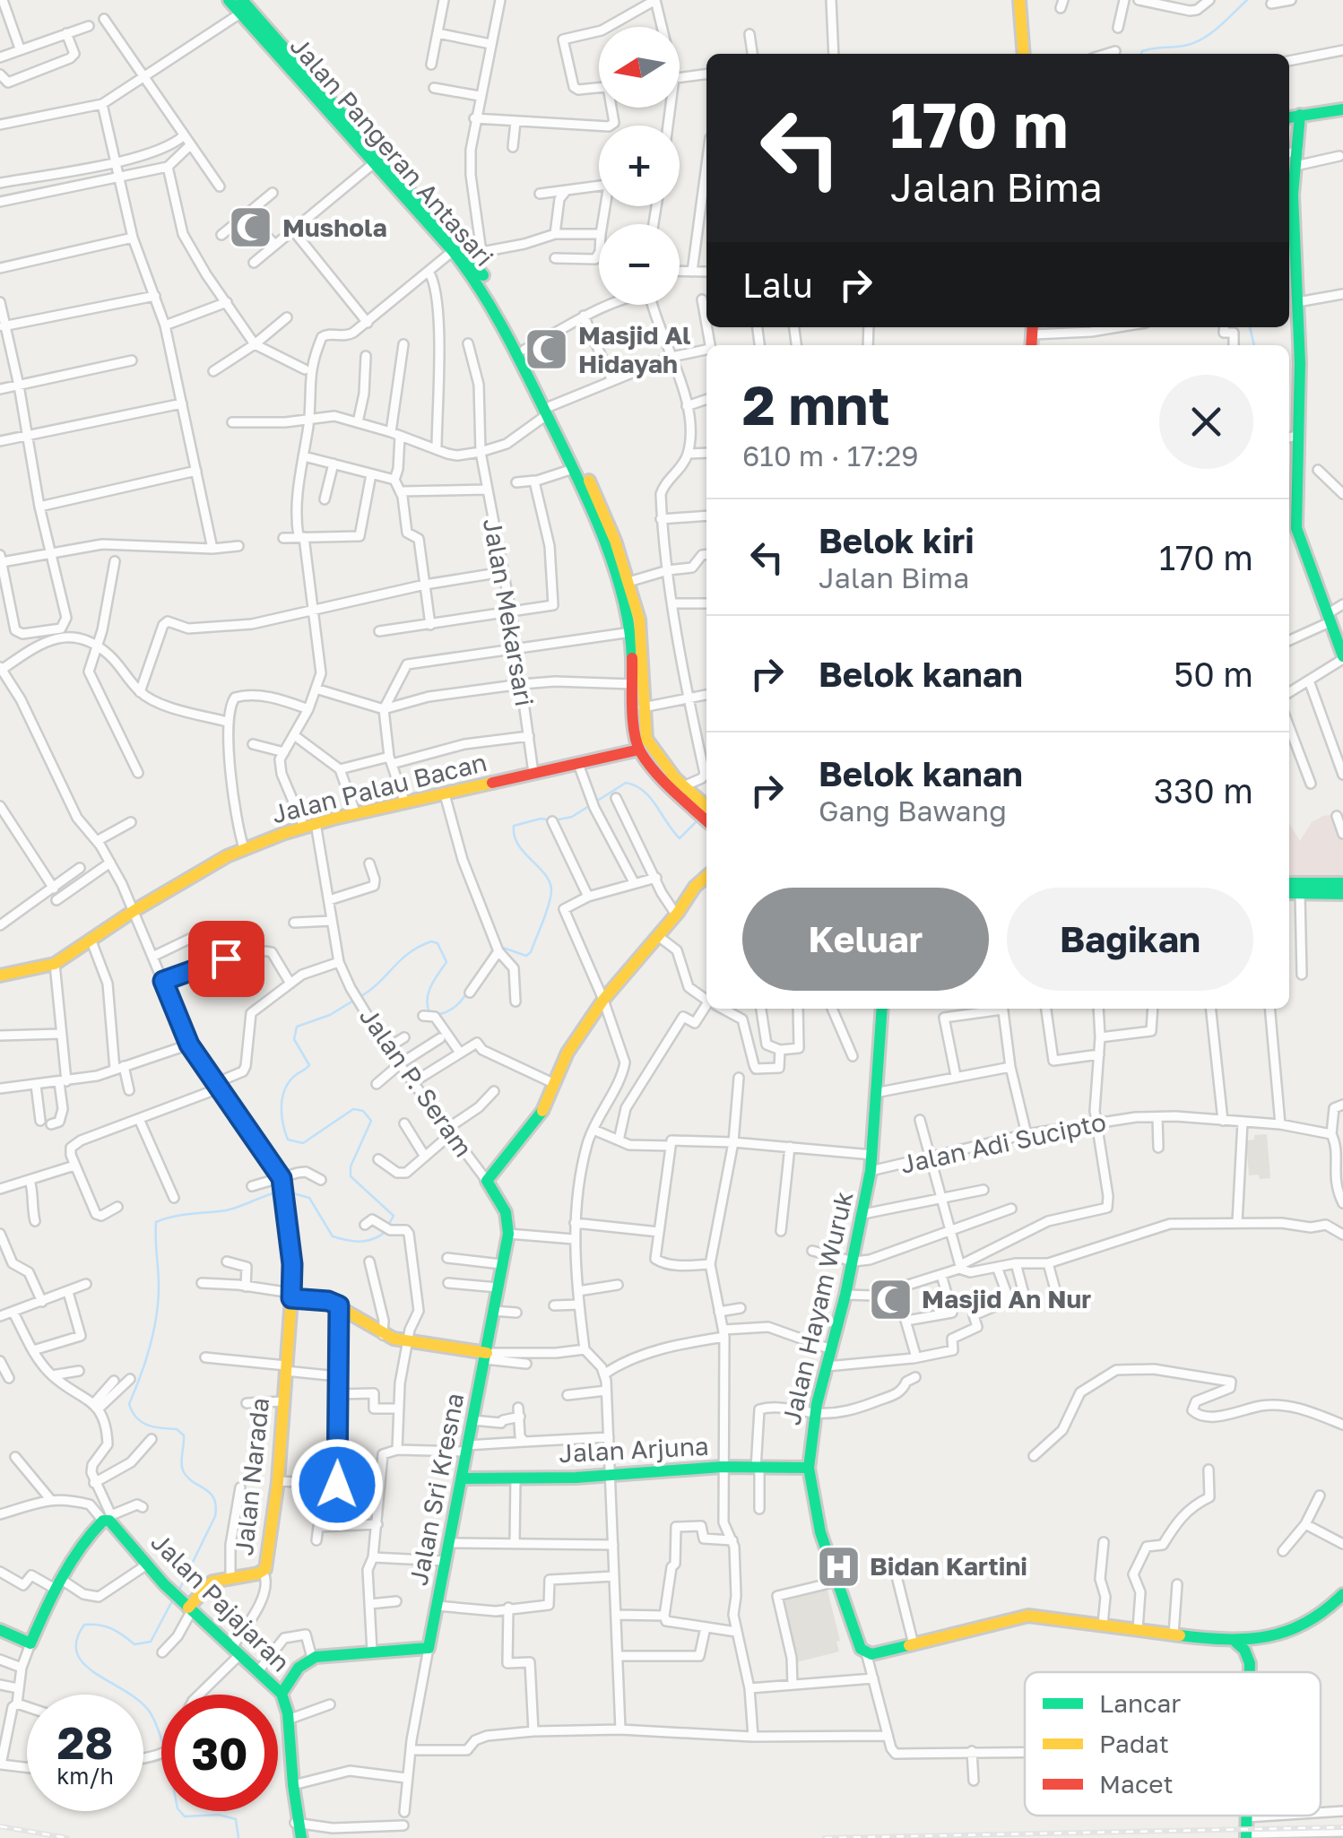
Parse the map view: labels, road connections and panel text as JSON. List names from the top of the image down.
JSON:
{
  "streets": {
    "main road": [
      "Jalan Pangeran Antasari",
      "Jalan Palau Bacan",
      "Jalan Hayam Wuruk",
      "Jalan Arjuna",
      "Jalan Narada",
      "Jalan Sri Kresna",
      "Jalan Pajajaran"
    ],
    "street": ["Jalan Mekarsari", "Jalan P. Seram", "Jalan Adi Sucipto"]
  },
  "crossings": [
    ["Jalan Pangeran Antasari", "Jalan Palau Bacan"],
    ["Jalan Mekarsari", "Jalan Palau Bacan"],
    ["Jalan Palau Bacan", "Jalan P. Seram"],
    ["Jalan P. Seram", "Jalan Sri Kresna"],
    ["Jalan Adi Sucipto", "Jalan Hayam Wuruk"],
    ["Jalan Hayam Wuruk", "Jalan Arjuna"],
    ["Jalan Arjuna", "Jalan Sri Kresna"],
    ["Jalan Narada", "Jalan Pajajaran"]
  ],
  "places": {
    "mosque": ["Mushola", "Masjid Al Hidayah", "Masjid An Nur"],
    "hospital": ["Bidan Kartini"]
  },
  "legend": ["Lancar", "Padat", "Macet"],
  "north": "left",
  "page": {
    "map_buttons": ["+", "−"],
    "turn": ["170 m", "Jalan Bima"],
    "then": "Lalu",
    "heading": ["2 mnt", "610 m · 17:29"],
    "list": [
      {
        "name": "Belok kiri",
        "note": "Jalan Bima",
        "value": "170 m"
      },
      {
        "name": "Belok kanan",
        "value": "50 m"
      },
      {
        "name": "Belok kanan",
        "note": "Gang Bawang",
        "value": "330 m"
      }
    ],
    "buttons": ["Keluar", "Bagikan"],
    "speed": "28 km/h",
    "limit": "30"
  }
}
